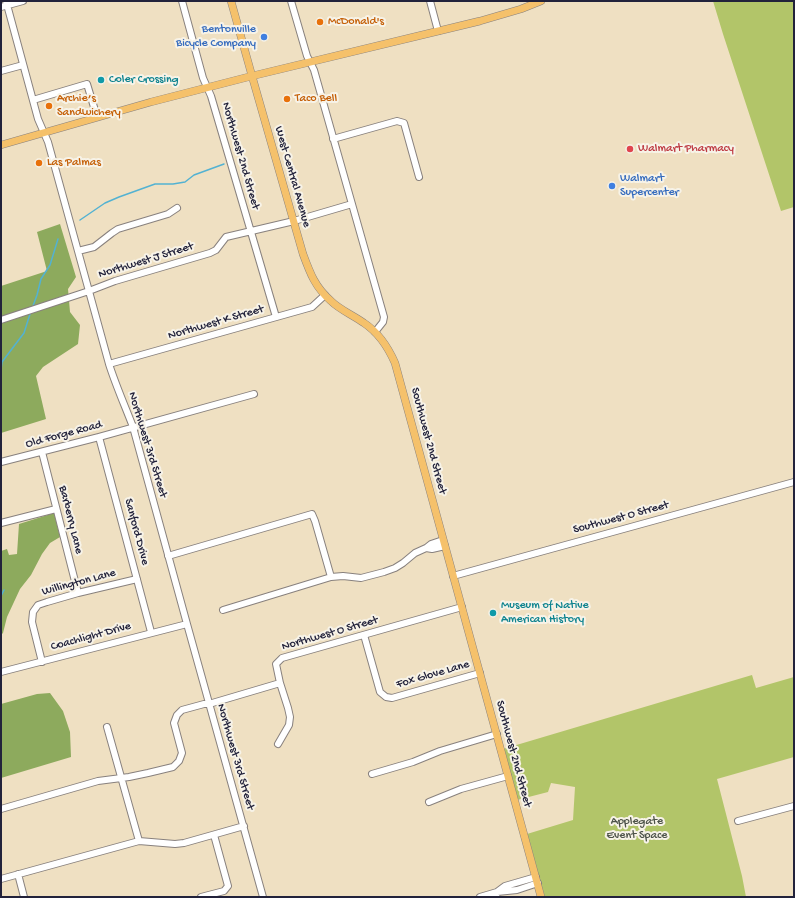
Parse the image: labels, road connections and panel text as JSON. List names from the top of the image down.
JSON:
{
  "streets": {
    "main road": ["West Central Avenue", "Southwest 2nd Street"],
    "street": [
      "Northwest 2nd Street",
      "Northwest J Street",
      "Northwest K Street",
      "Old Forge Road",
      "Northwest 3rd Street",
      "Southwest O Street",
      "Barberry Lane",
      "Sanford Drive",
      "Willington Lane",
      "Northwest O Street",
      "Coachlight Drive",
      "Fox Glove Lane"
    ]
  },
  "crossings": [
    ["Northwest 2nd Street", "Northwest J Street"],
    ["Northwest 2nd Street", "Northwest K Street"],
    ["West Central Avenue", "Northwest J Street"],
    ["West Central Avenue", "Northwest K Street"],
    ["West Central Avenue", "Southwest 2nd Street"],
    ["Northwest J Street", "Northwest 3rd Street"],
    ["Northwest K Street", "Northwest 3rd Street"],
    ["Old Forge Road", "Northwest 3rd Street"],
    ["Old Forge Road", "Barberry Lane"],
    ["Old Forge Road", "Sanford Drive"],
    ["Southwest 2nd Street", "Southwest O Street"],
    ["Southwest 2nd Street", "Northwest O Street"],
    ["Southwest 2nd Street", "Fox Glove Lane"],
    ["Northwest 3rd Street", "Coachlight Drive"],
    ["Barberry Lane", "Willington Lane"],
    ["Sanford Drive", "Willington Lane"],
    ["Sanford Drive", "Coachlight Drive"],
    ["Willington Lane", "Coachlight Drive"],
    ["Northwest O Street", "Fox Glove Lane"]
  ],
  "parks": ["Applegate Event Space"],
  "places": [
    "McDonald's",
    "Bentonville Bicycle Company",
    "Coler Crossing",
    "Taco Bell",
    "Archie’s Sandwichery",
    "Walmart Pharmacy",
    "Las Palmas",
    "Walmart Supercenter",
    "Museum of Native American History"
  ]
}
